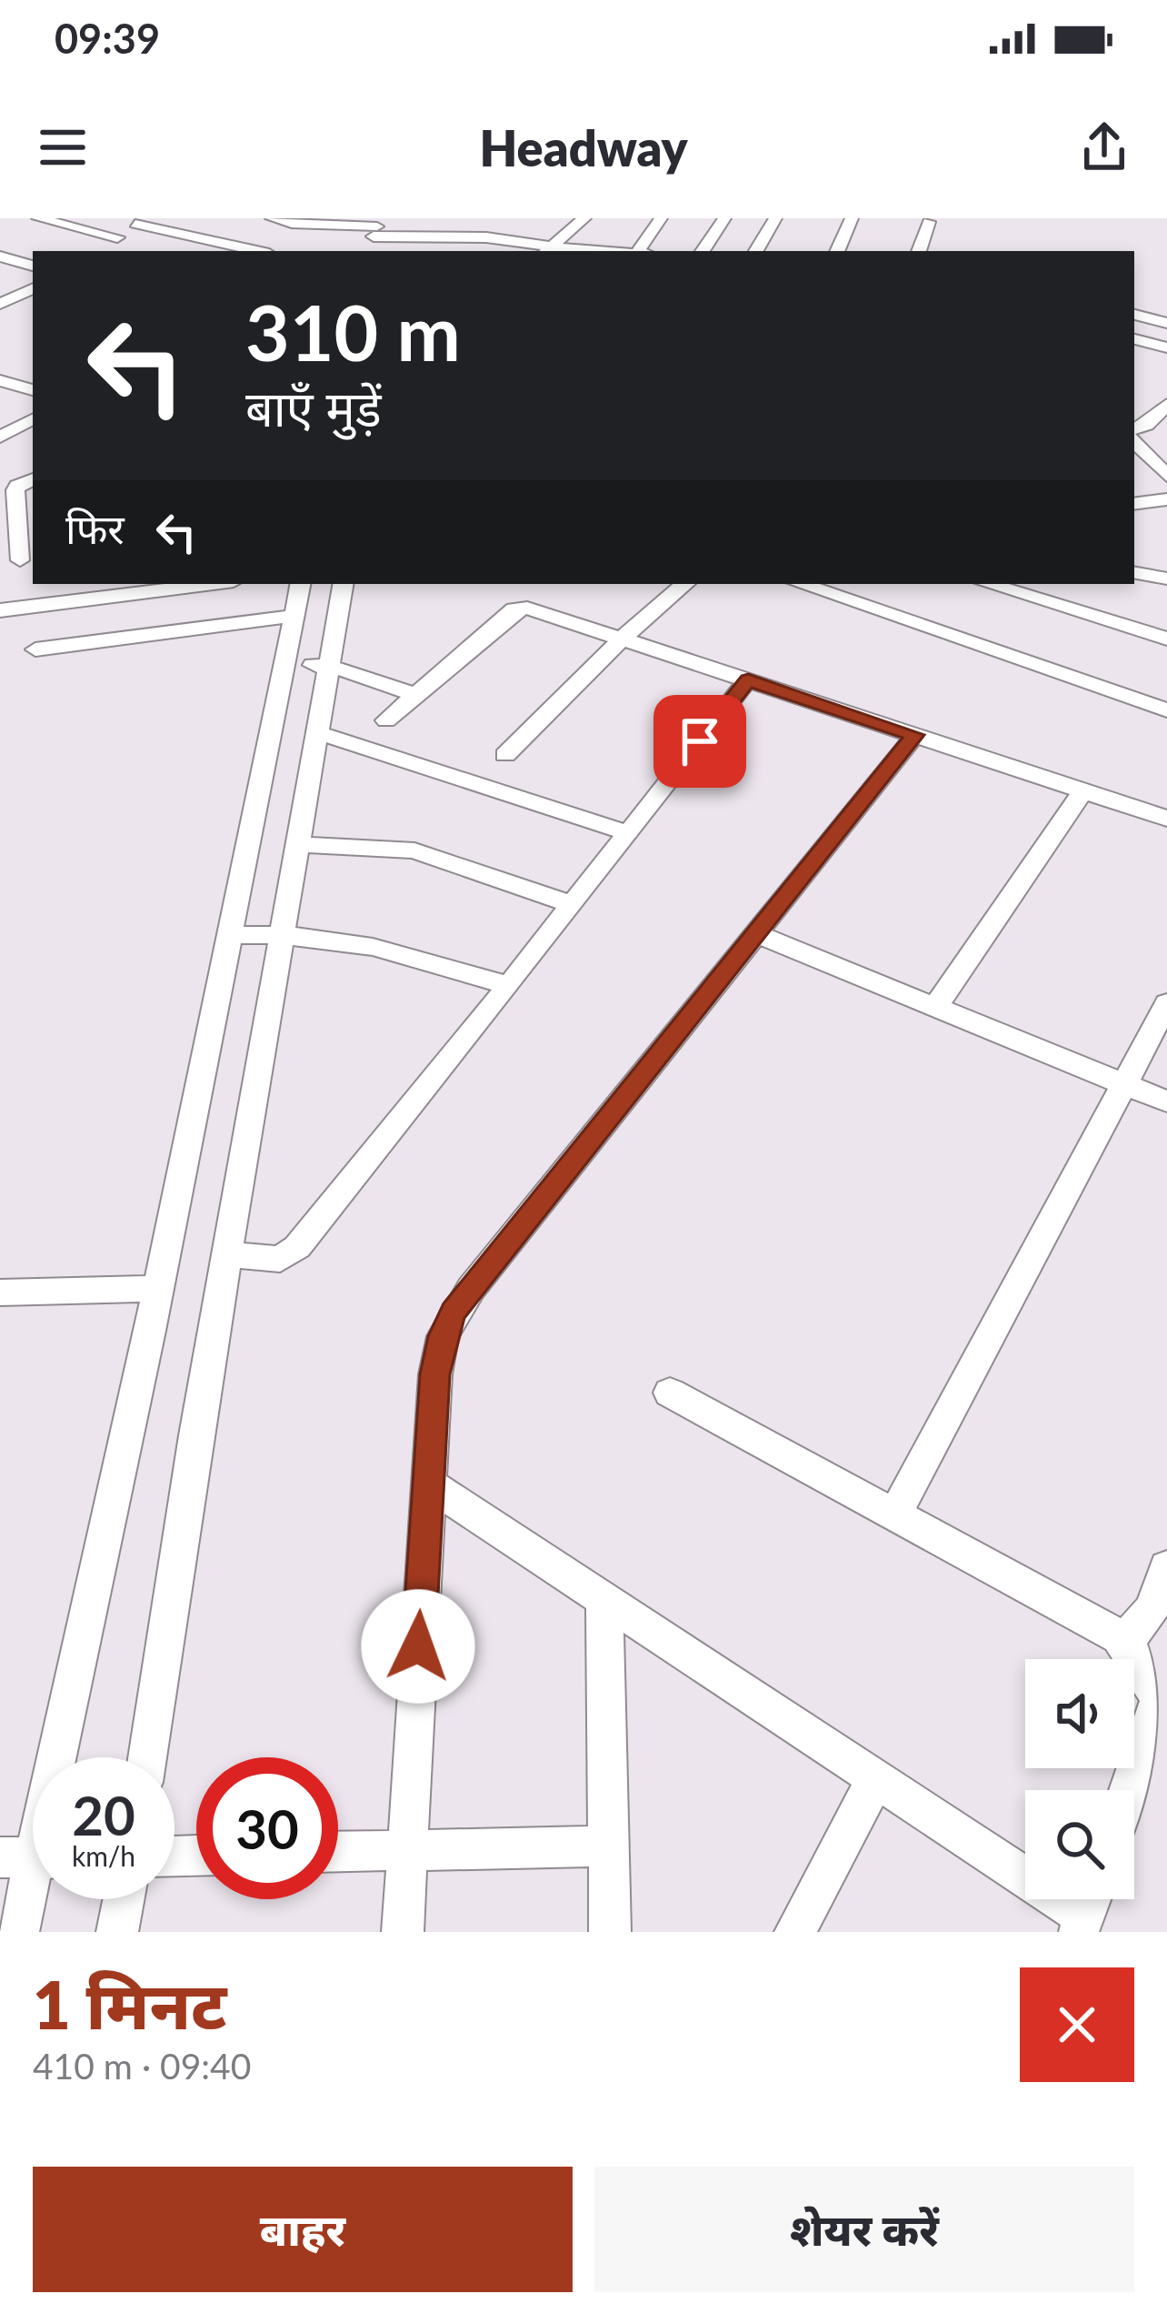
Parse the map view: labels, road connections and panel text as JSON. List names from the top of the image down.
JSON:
{
  "page": {
    "status": "09:39",
    "header": "Headway",
    "turn": ["310 m", "बाएँ मुड़ें"],
    "then": "फिर",
    "speed": "20 km/h",
    "limit": "30",
    "heading": ["1 मिनट", "410 m · 09:40"],
    "buttons": ["बाहर", "शेयर करें"]
  }
}
